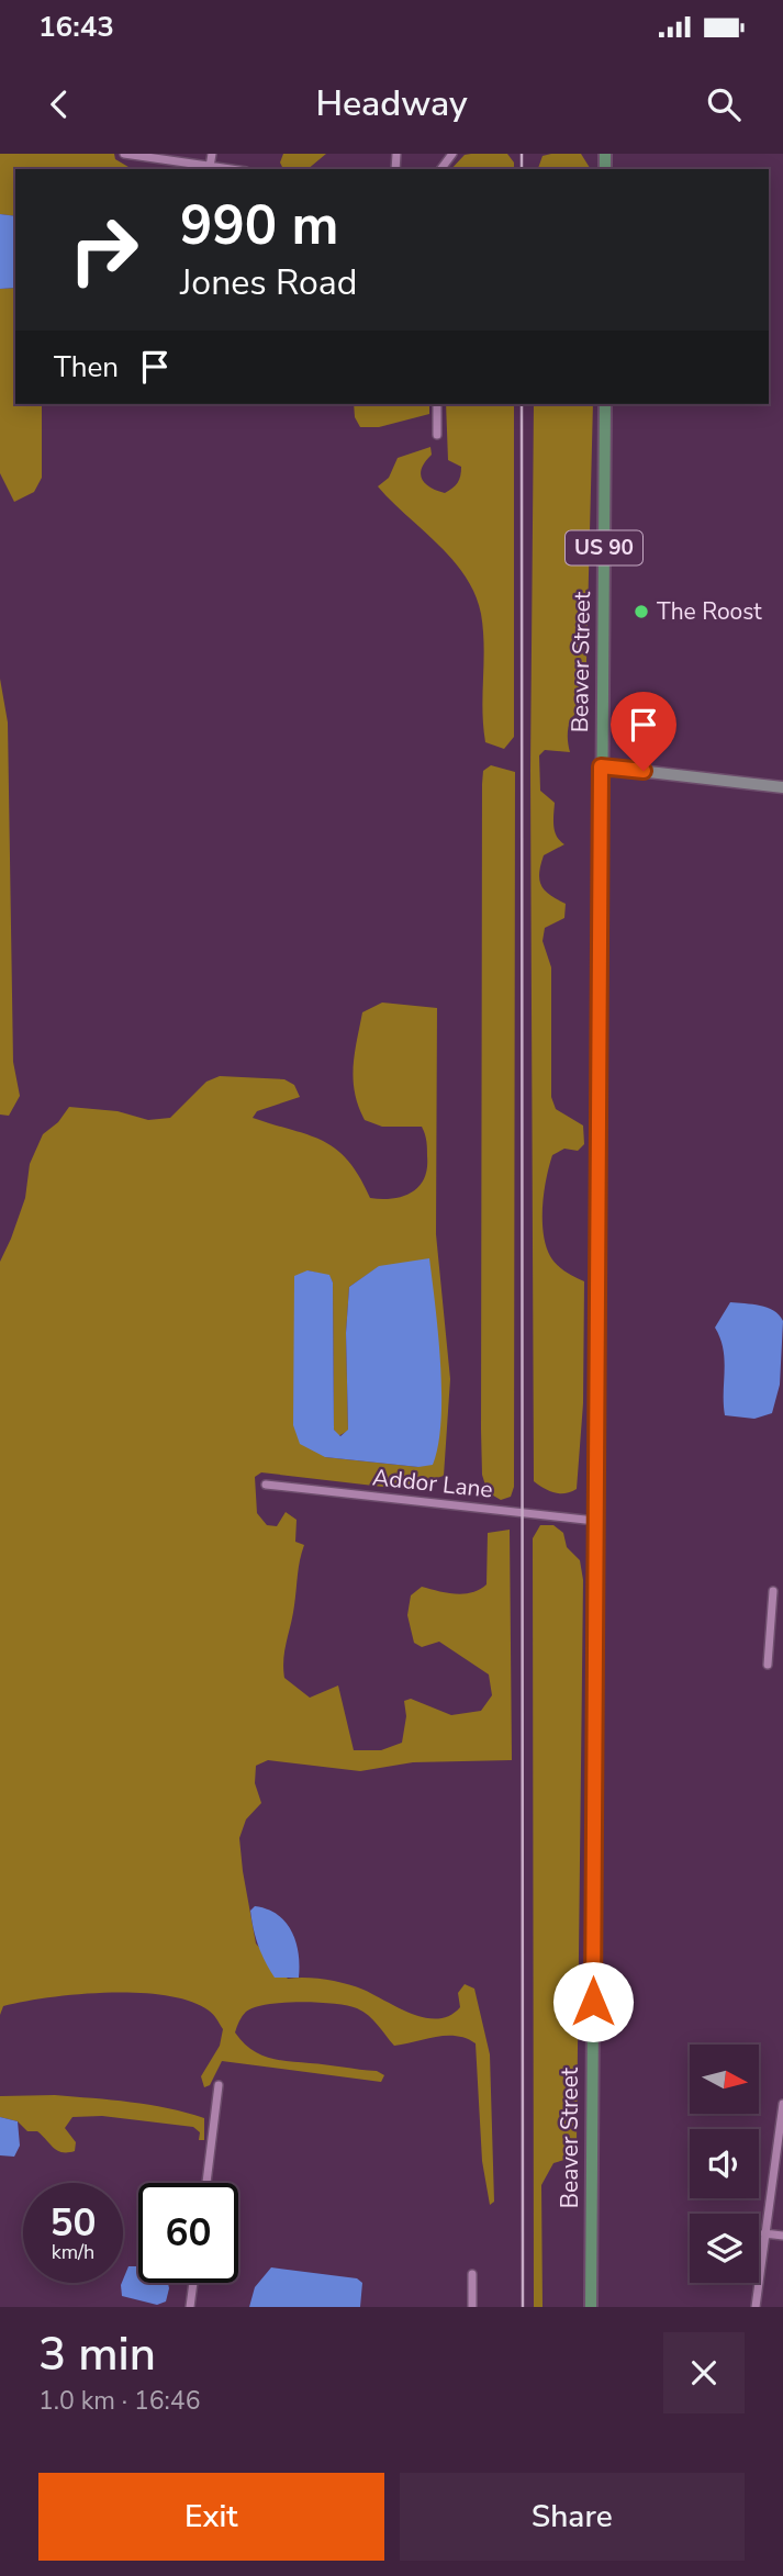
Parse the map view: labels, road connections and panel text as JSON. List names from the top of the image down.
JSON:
{
  "streets": {
    "main road": ["US 90", "Beaver Street"],
    "street": ["Addor Lane"]
  },
  "crossings": [
    ["Beaver Street", "Addor Lane"]
  ],
  "places": ["The Roost"],
  "north": "right",
  "page": {
    "status": "16:43",
    "header": "Headway",
    "turn": ["990 m", "Jones Road"],
    "then": "Then",
    "speed": "50 km/h",
    "limit": "60",
    "heading": ["3 min", "1.0 km · 16:46"],
    "buttons": ["Exit", "Share"]
  }
}
